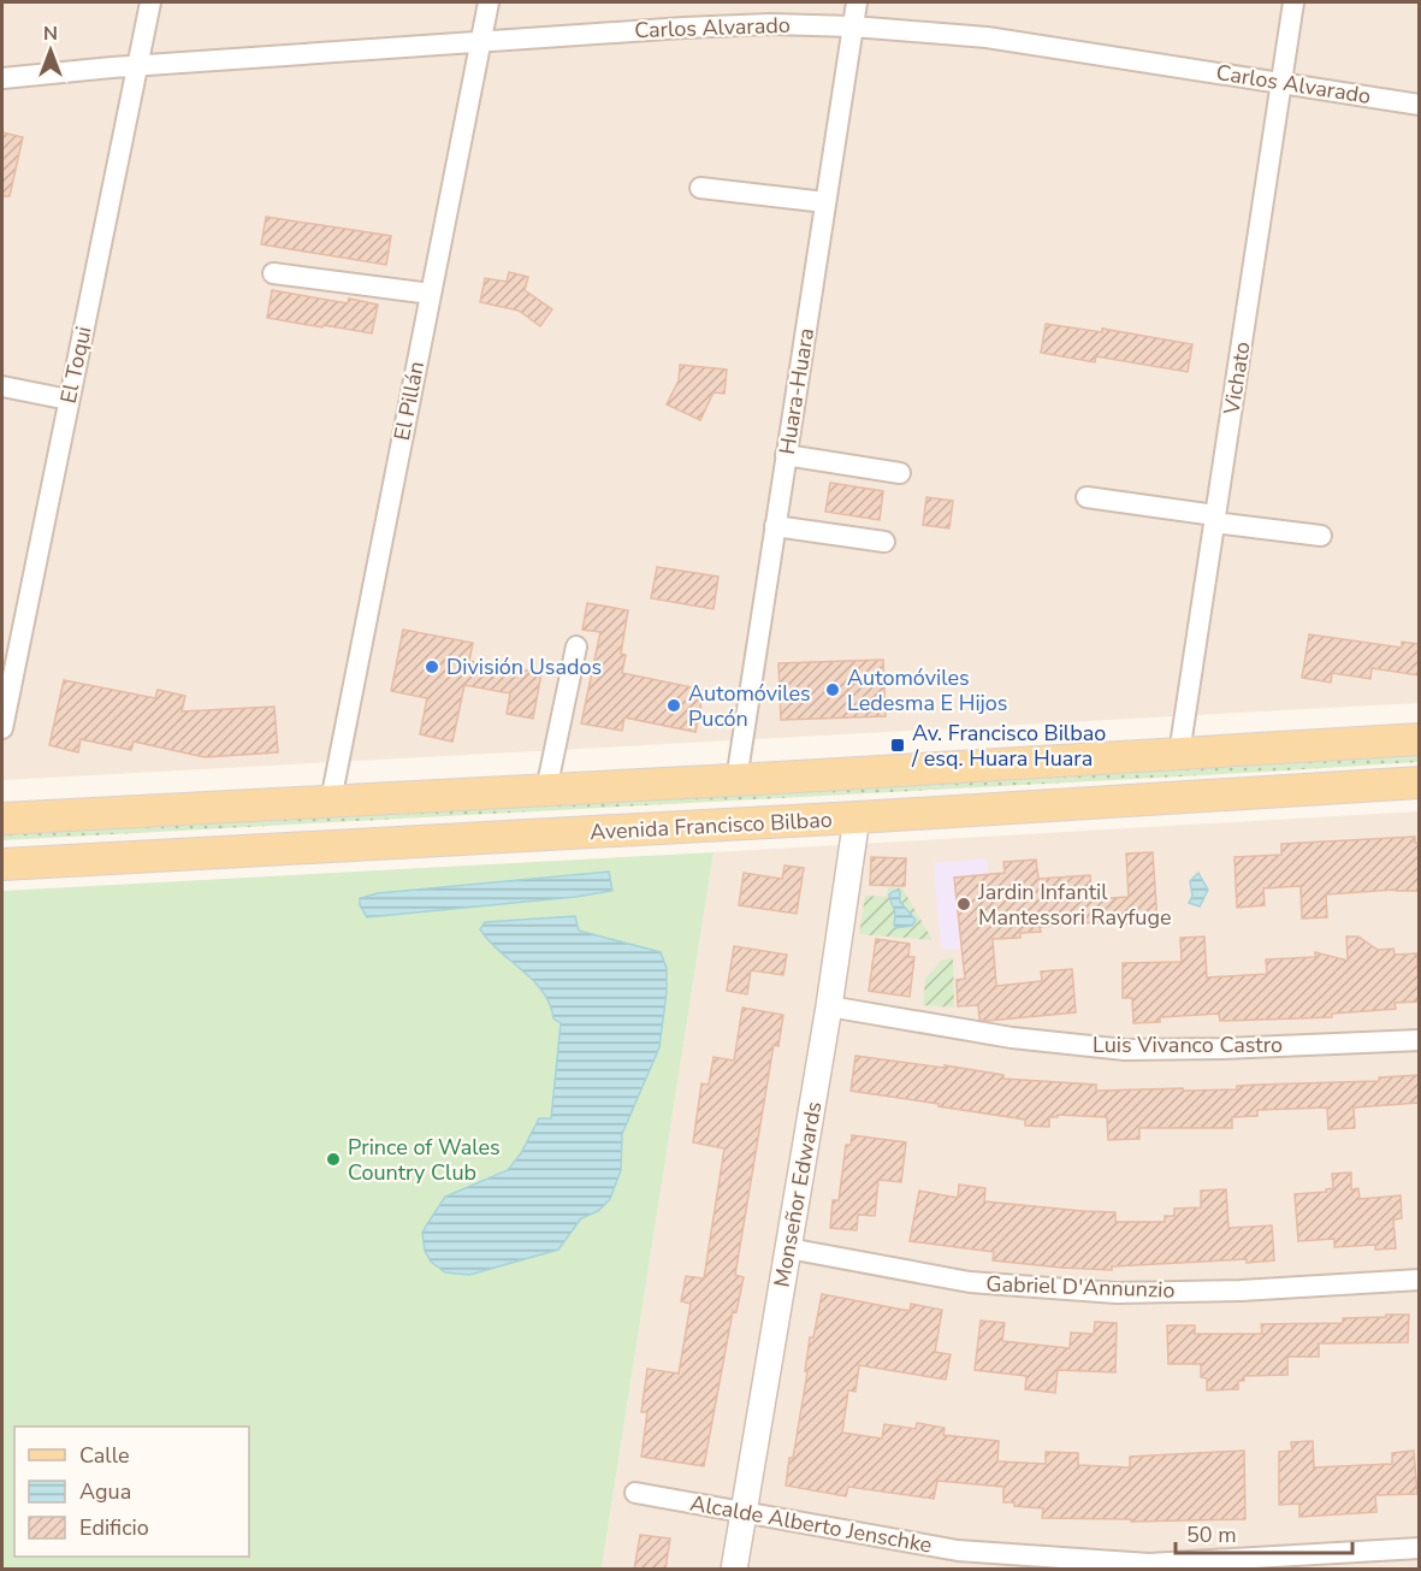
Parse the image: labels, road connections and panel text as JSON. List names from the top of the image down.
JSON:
{
  "streets": {
    "main road": ["Avenida Francisco Bilbao"],
    "street": [
      "Carlos Alvarado",
      "El Toqui",
      "Vichato",
      "Huara-Huara",
      "El Pillán",
      "Luis Vivanco Castro",
      "Monseñor Edwards",
      "Gabriel D'Annunzio",
      "Alcalde Alberto Jenschke"
    ]
  },
  "crossings": [
    ["Carlos Alvarado", "El Toqui"],
    ["Carlos Alvarado", "Vichato"],
    ["Carlos Alvarado", "Huara-Huara"],
    ["Carlos Alvarado", "El Pillán"],
    ["Vichato", "Avenida Francisco Bilbao"],
    ["Huara-Huara", "Avenida Francisco Bilbao"],
    ["El Pillán", "Avenida Francisco Bilbao"],
    ["Avenida Francisco Bilbao", "Monseñor Edwards"],
    ["Luis Vivanco Castro", "Monseñor Edwards"],
    ["Monseñor Edwards", "Gabriel D'Annunzio"],
    ["Monseñor Edwards", "Alcalde Alberto Jenschke"]
  ],
  "places": {
    "other": [
      "División Usados",
      "Automóviles Ledesma E Hijos",
      "Automóviles Pucón",
      "Jardin Infantil Mantessori Rayfuge",
      "Prince of Wales Country Club"
    ],
    "transit": ["Av. Francisco Bilbao / esq. Huara Huara"]
  },
  "legend": ["Calle", "Agua", "Edificio"],
  "scale_bar": "50 m",
  "north": "top"
}
